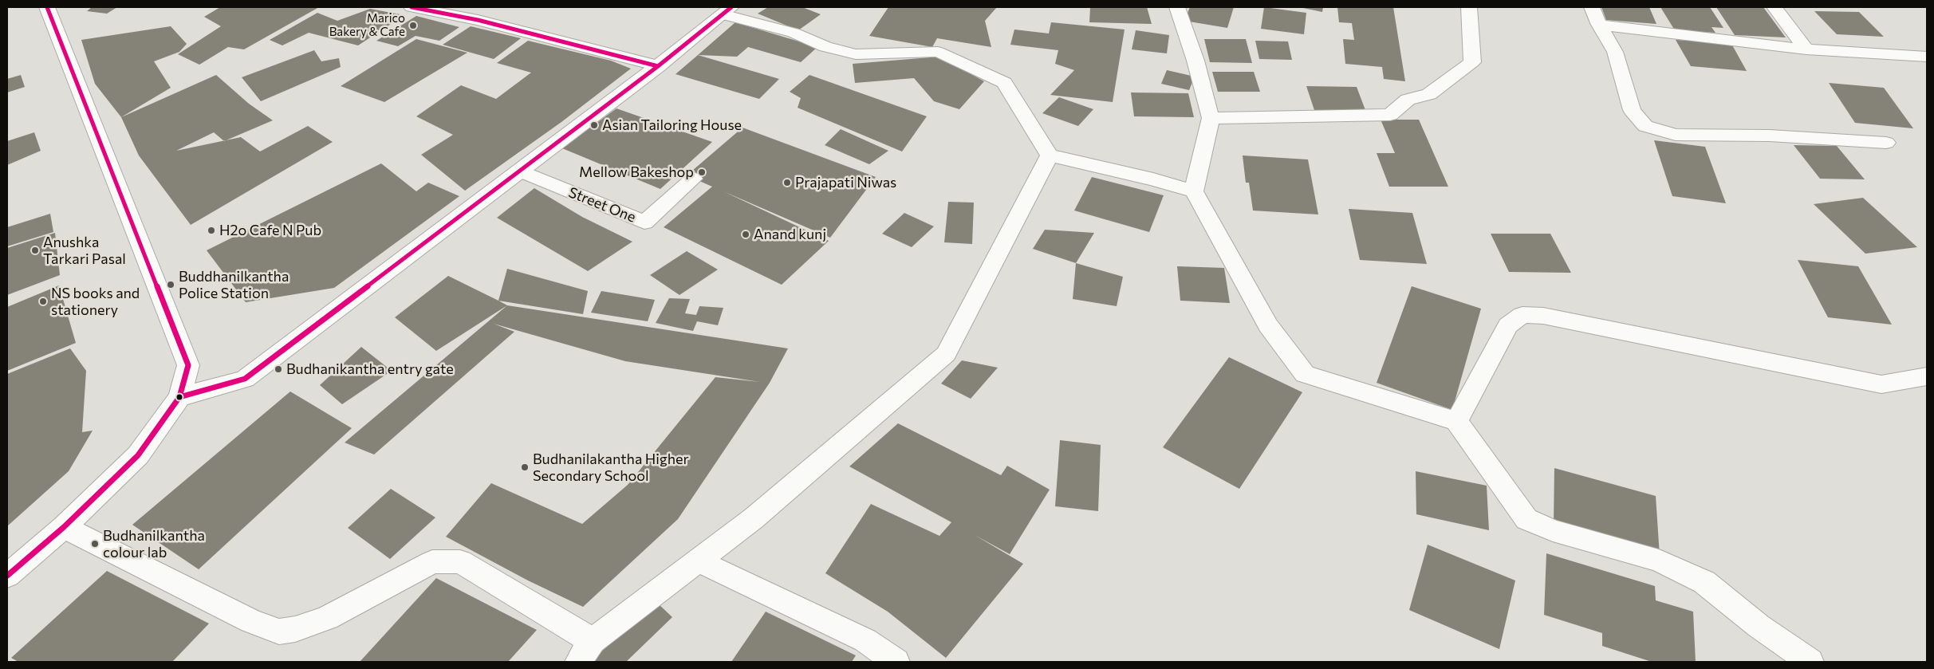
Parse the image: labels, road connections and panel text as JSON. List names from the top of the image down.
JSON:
{
  "streets": {
    "street": ["Street One"]
  },
  "places": [
    "Marico Bakery & Cafe",
    "Asian Tailoring House",
    "Mellow Bakeshop",
    "Prajapati Niwas",
    "H2o Cafe N Pub",
    "Anand kunj",
    "Anushka Tarkari Pasal",
    "Buddhanilkantha Police Station",
    "NS books and stationery",
    "Budhanikantha entry gate",
    "Budhanilakantha Higher Secondary School",
    "Budhanilkantha colour lab"
  ]
}
